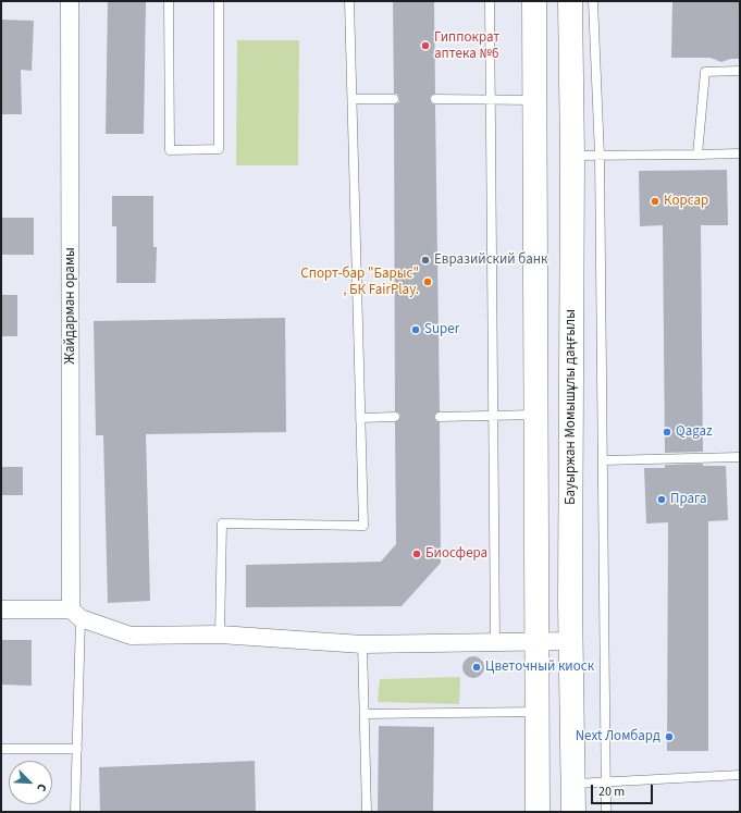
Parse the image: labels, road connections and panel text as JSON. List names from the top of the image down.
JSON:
{
  "streets": {
    "main road": ["Бауыржан Момышұлы даңғылы"],
    "street": ["Жайдарман орамы"]
  },
  "places": [
    "Гиппократ аптека №6",
    "Корсар",
    "Евразийский банк",
    "Спорт-бар \"Барыс\" , БК FairPlay.",
    "Super",
    "Qagaz",
    "Прага",
    "Биосфера",
    "Цветочный киоск",
    "Next Ломбард"
  ],
  "scale_bar": "20 m",
  "north": "bottom right"
}
